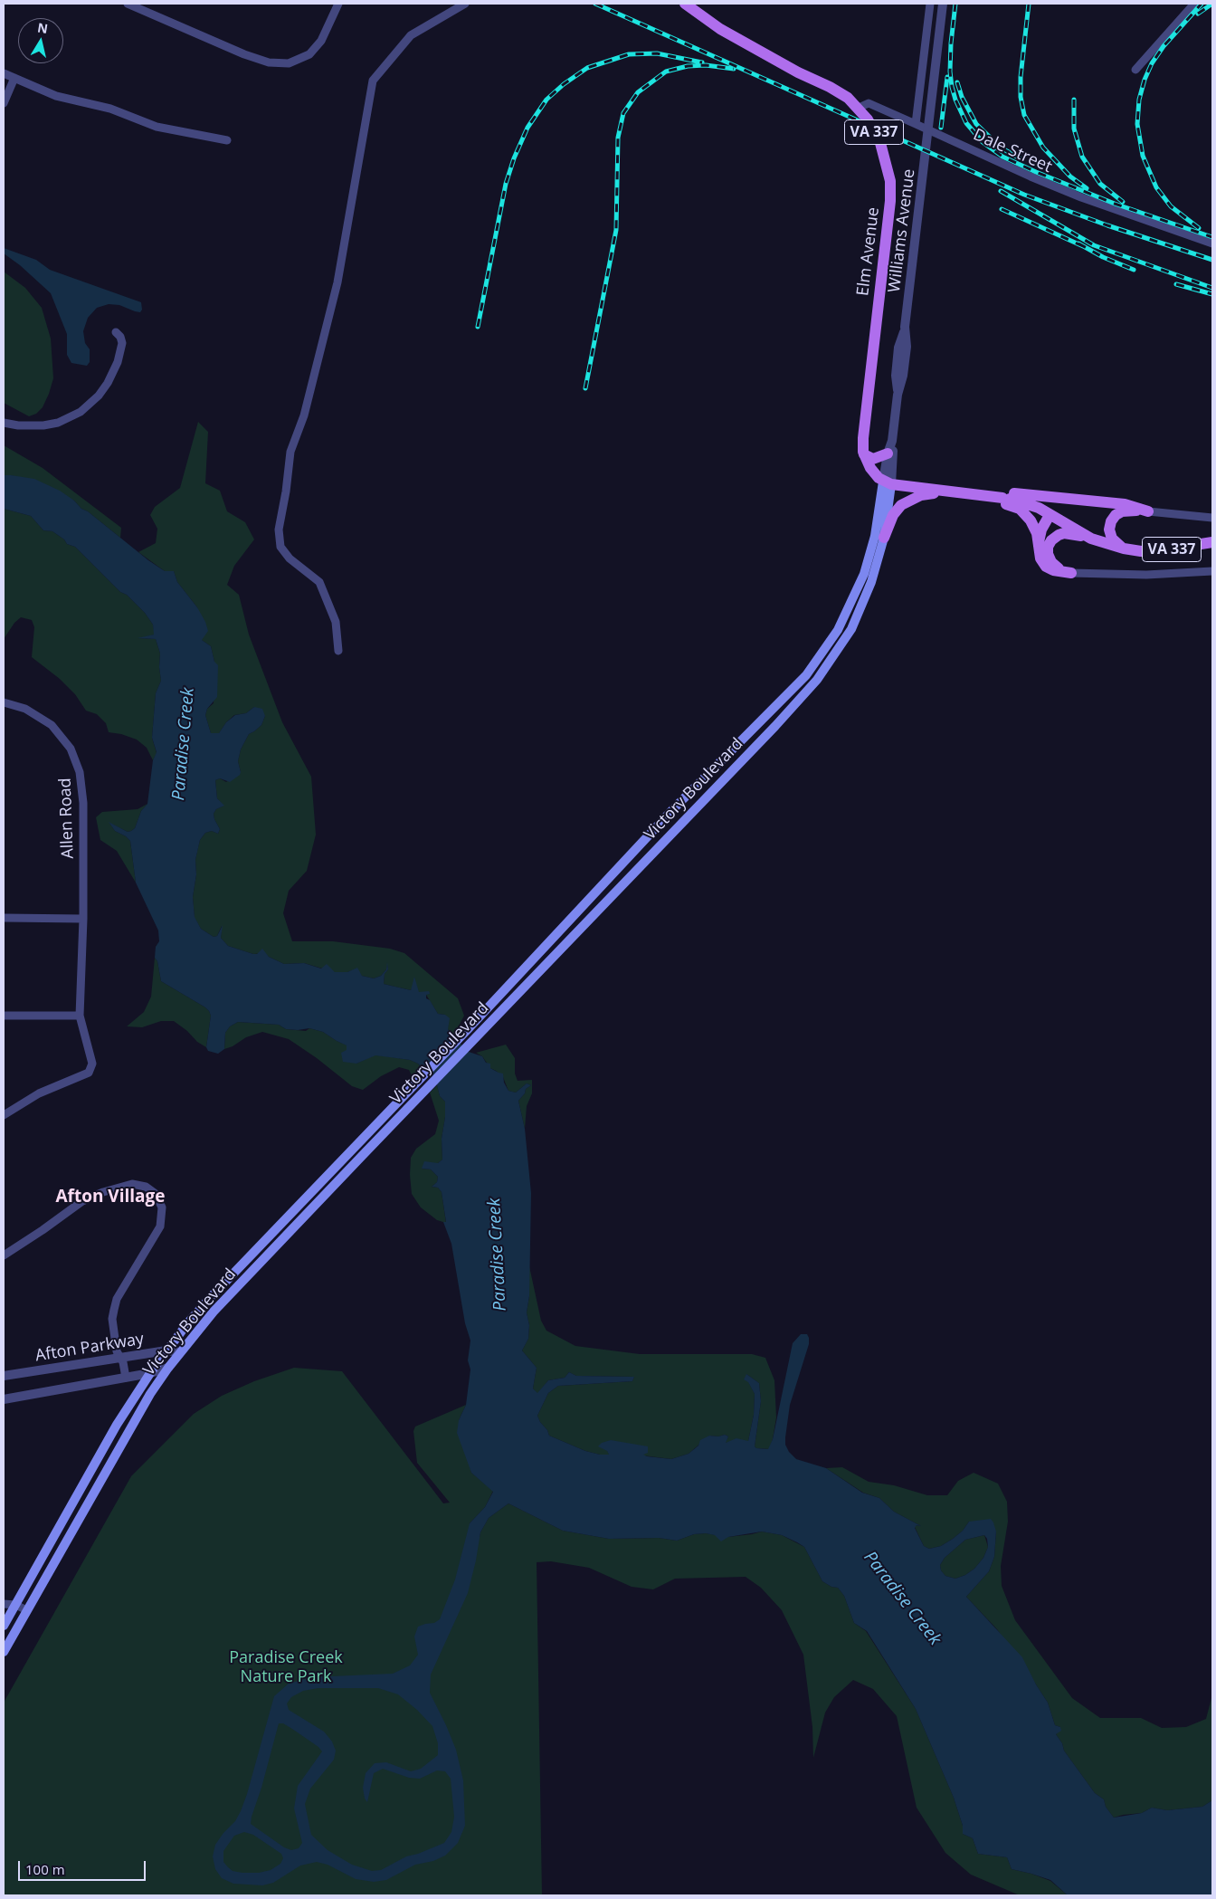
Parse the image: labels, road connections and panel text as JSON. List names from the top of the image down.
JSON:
{
  "streets": {
    "main road": ["VA 337", "Elm Avenue", "Victory Boulevard"],
    "street": [
      "Dale Street",
      "Williams Avenue",
      "Allen Road",
      "Afton Parkway"
    ]
  },
  "crossings": [
    ["Dale Street", "Elm Avenue"],
    ["Williams Avenue", "Victory Boulevard"],
    ["Victory Boulevard", "Afton Parkway"]
  ],
  "districts": ["Afton Village"],
  "water": ["Paradise Creek"],
  "parks": ["Paradise Creek Nature Park"],
  "scale_bar": "100 m",
  "north": "top"
}
